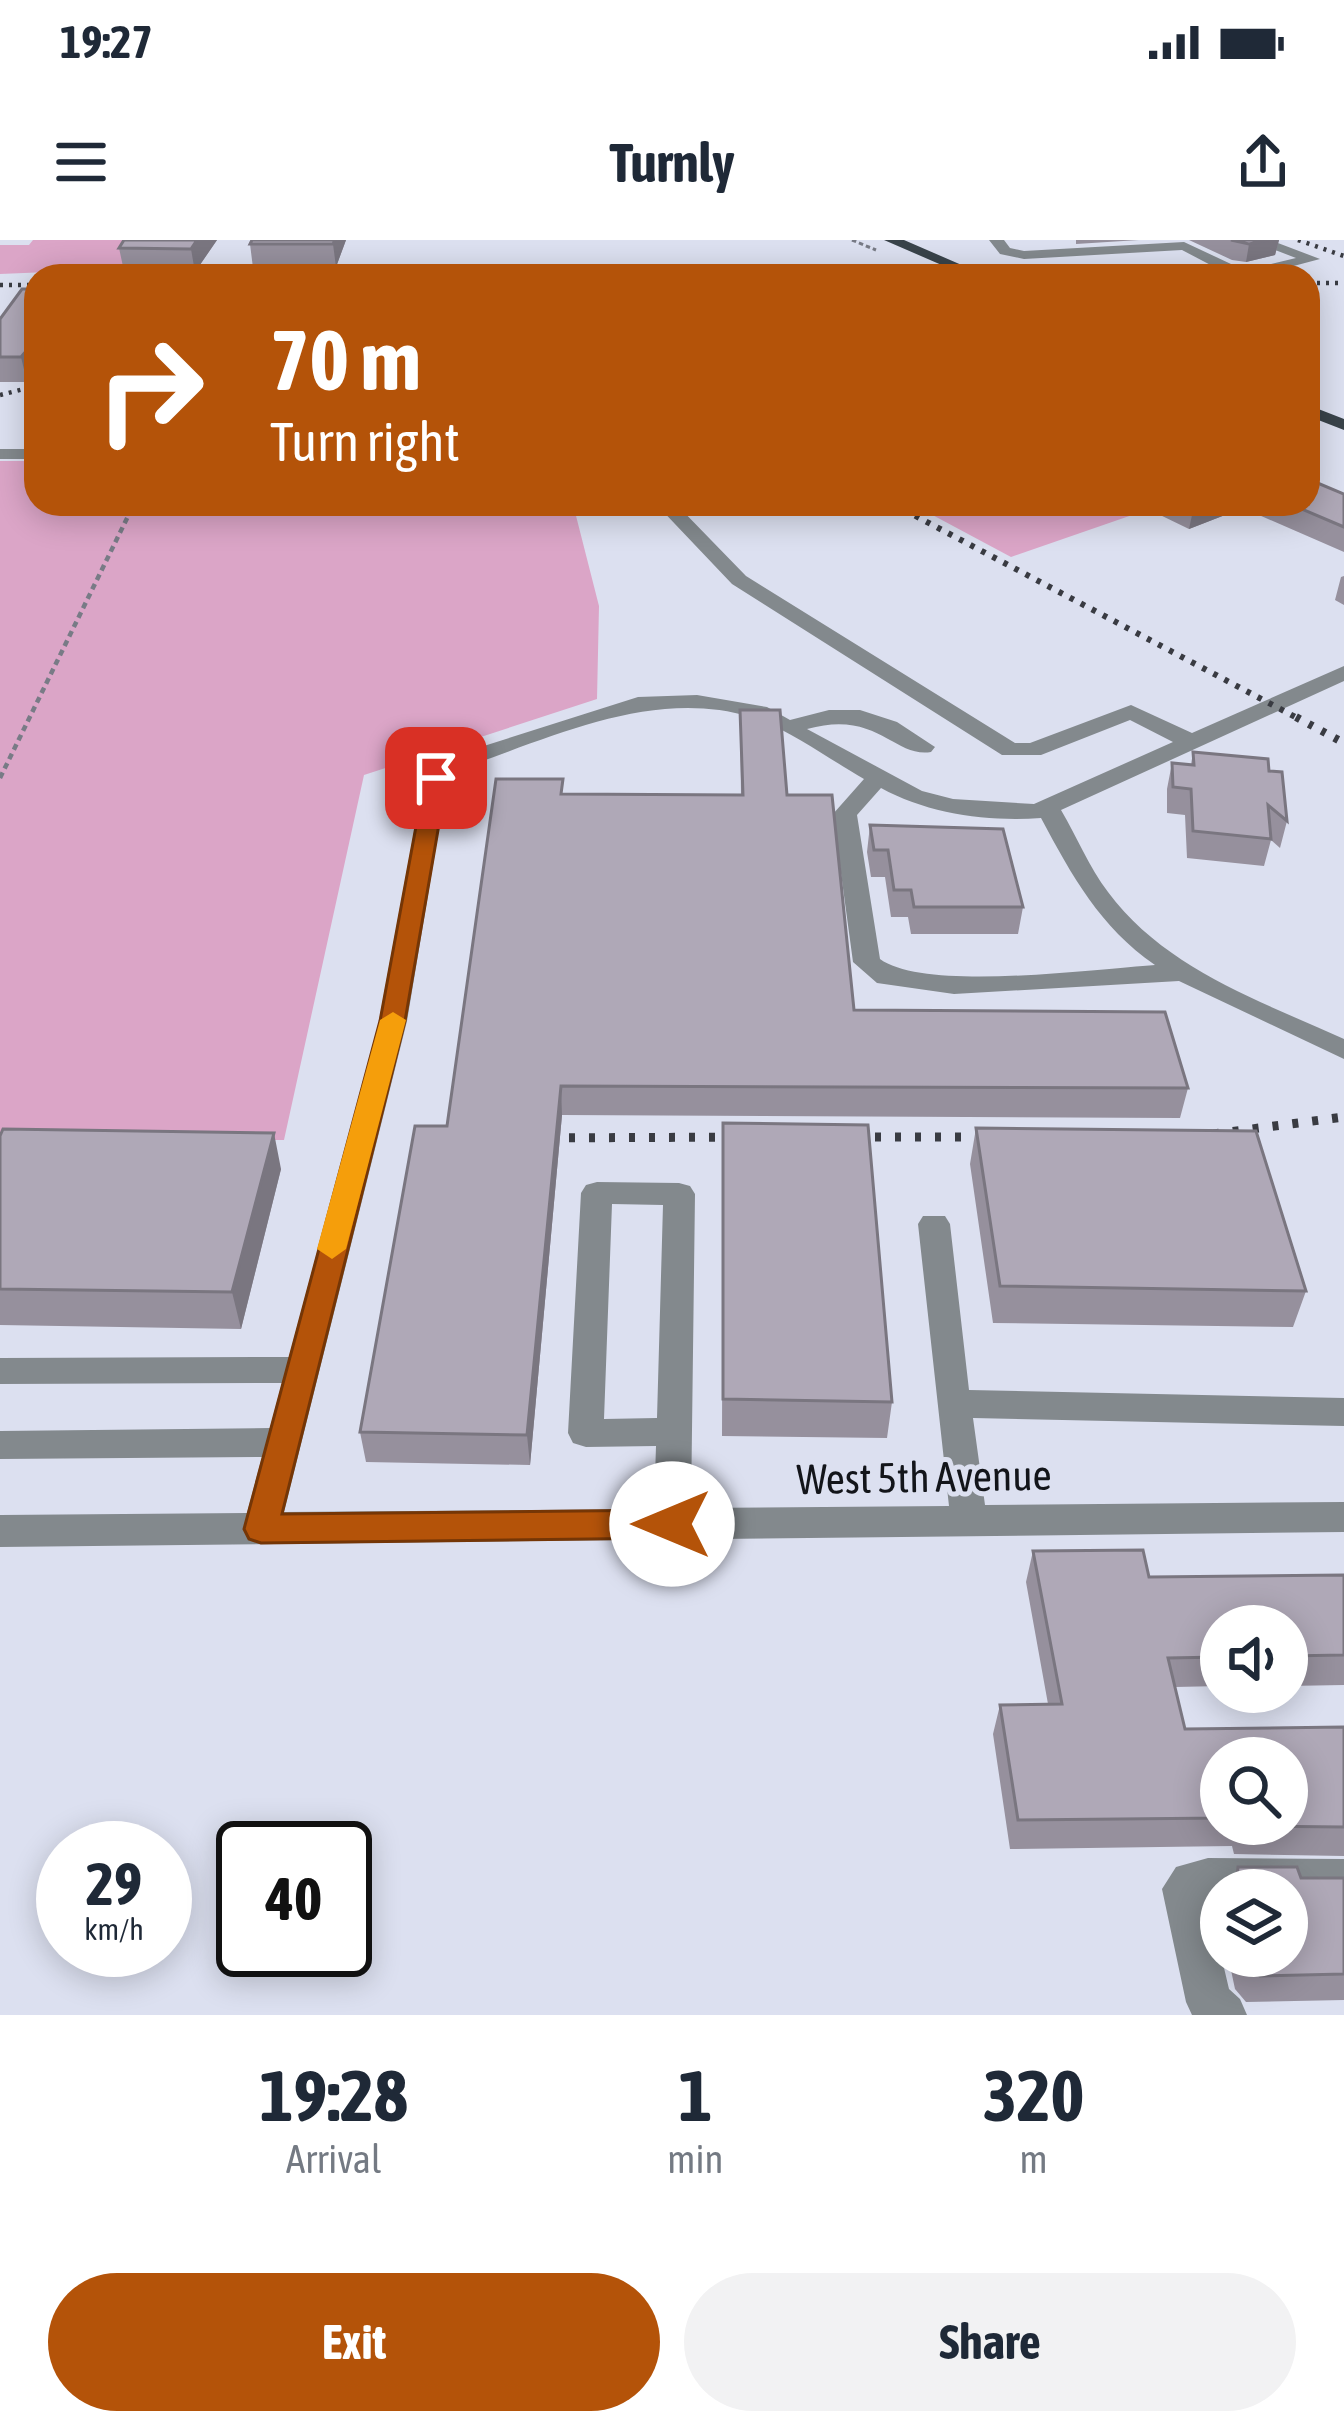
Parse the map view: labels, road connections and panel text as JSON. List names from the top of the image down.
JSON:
{
  "streets": {
    "street": ["West 5th Avenue"]
  },
  "page": {
    "status": "19:27",
    "header": "Turnly",
    "turn": ["70 m", "Turn right"],
    "speed": "29 km/h",
    "limit": "40",
    "eta": [
      "19:28",
      "Arrival",
      "1",
      "min",
      "320",
      "m"
    ],
    "buttons": ["Exit", "Share"]
  }
}
